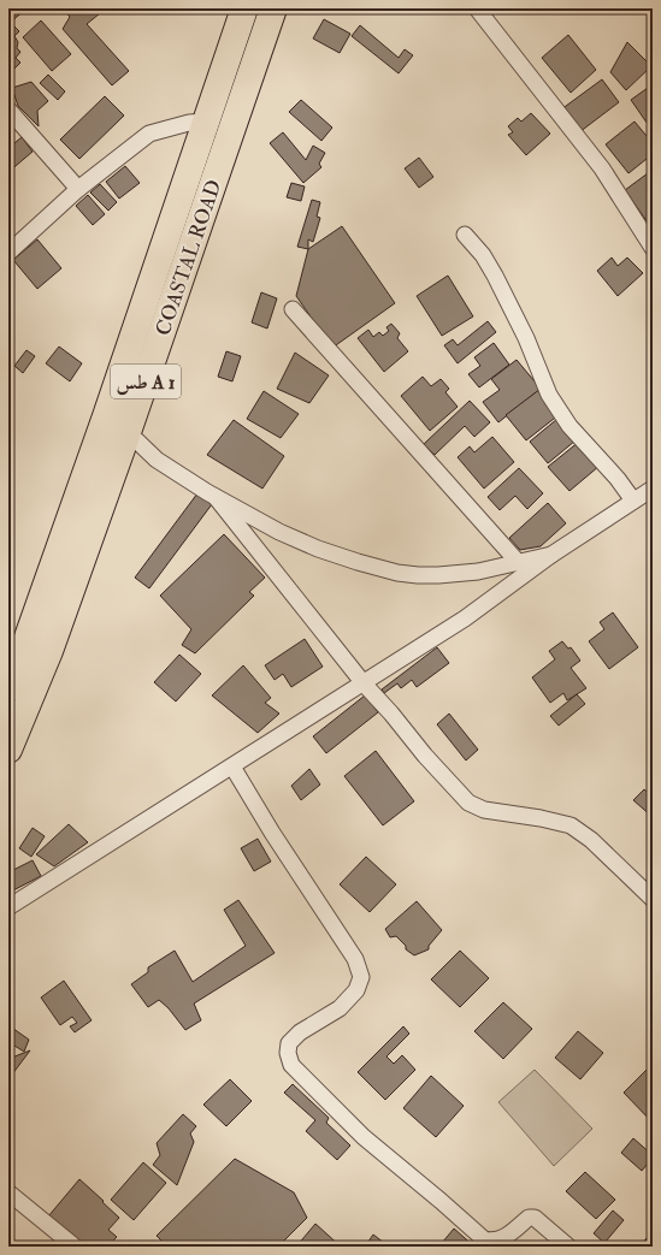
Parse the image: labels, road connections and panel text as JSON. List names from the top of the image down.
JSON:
{
  "streets": {
    "highway": ["COASTAL ROAD", "طس A 1"]
  }
}
